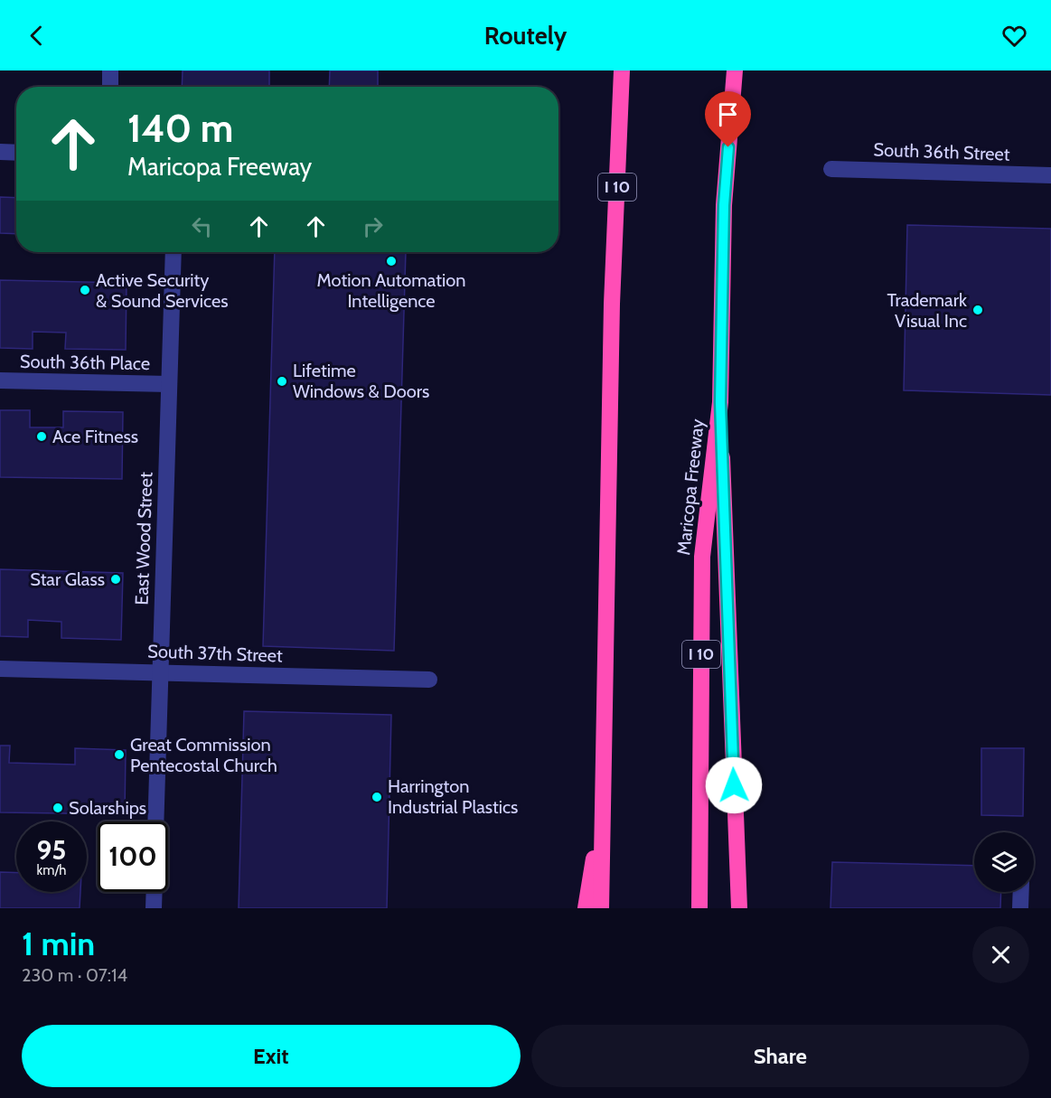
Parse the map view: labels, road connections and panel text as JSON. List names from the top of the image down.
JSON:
{
  "streets": {
    "highway": ["I 10", "Maricopa Freeway"],
    "street": [
      "South 36th Street",
      "South 36th Place",
      "East Wood Street",
      "South 37th Street"
    ]
  },
  "crossings": [
    ["South 36th Place", "East Wood Street"],
    ["East Wood Street", "South 37th Street"]
  ],
  "places": [
    "Motion Automation Intelligence",
    "Active Security & Sound Services",
    "Trademark Visual Inc",
    "Lifetime Windows & Doors",
    "Ace Fitness",
    "Star Glass",
    "Great Commission Pentecostal Church",
    "Harrington Industrial Plastics",
    "Solarships"
  ],
  "page": {
    "header": "Routely",
    "turn": ["140 m", "Maricopa Freeway"],
    "speed": "95 km/h",
    "limit": "100",
    "heading": ["1 min", "230 m · 07:14"],
    "buttons": ["Exit", "Share"]
  }
}
